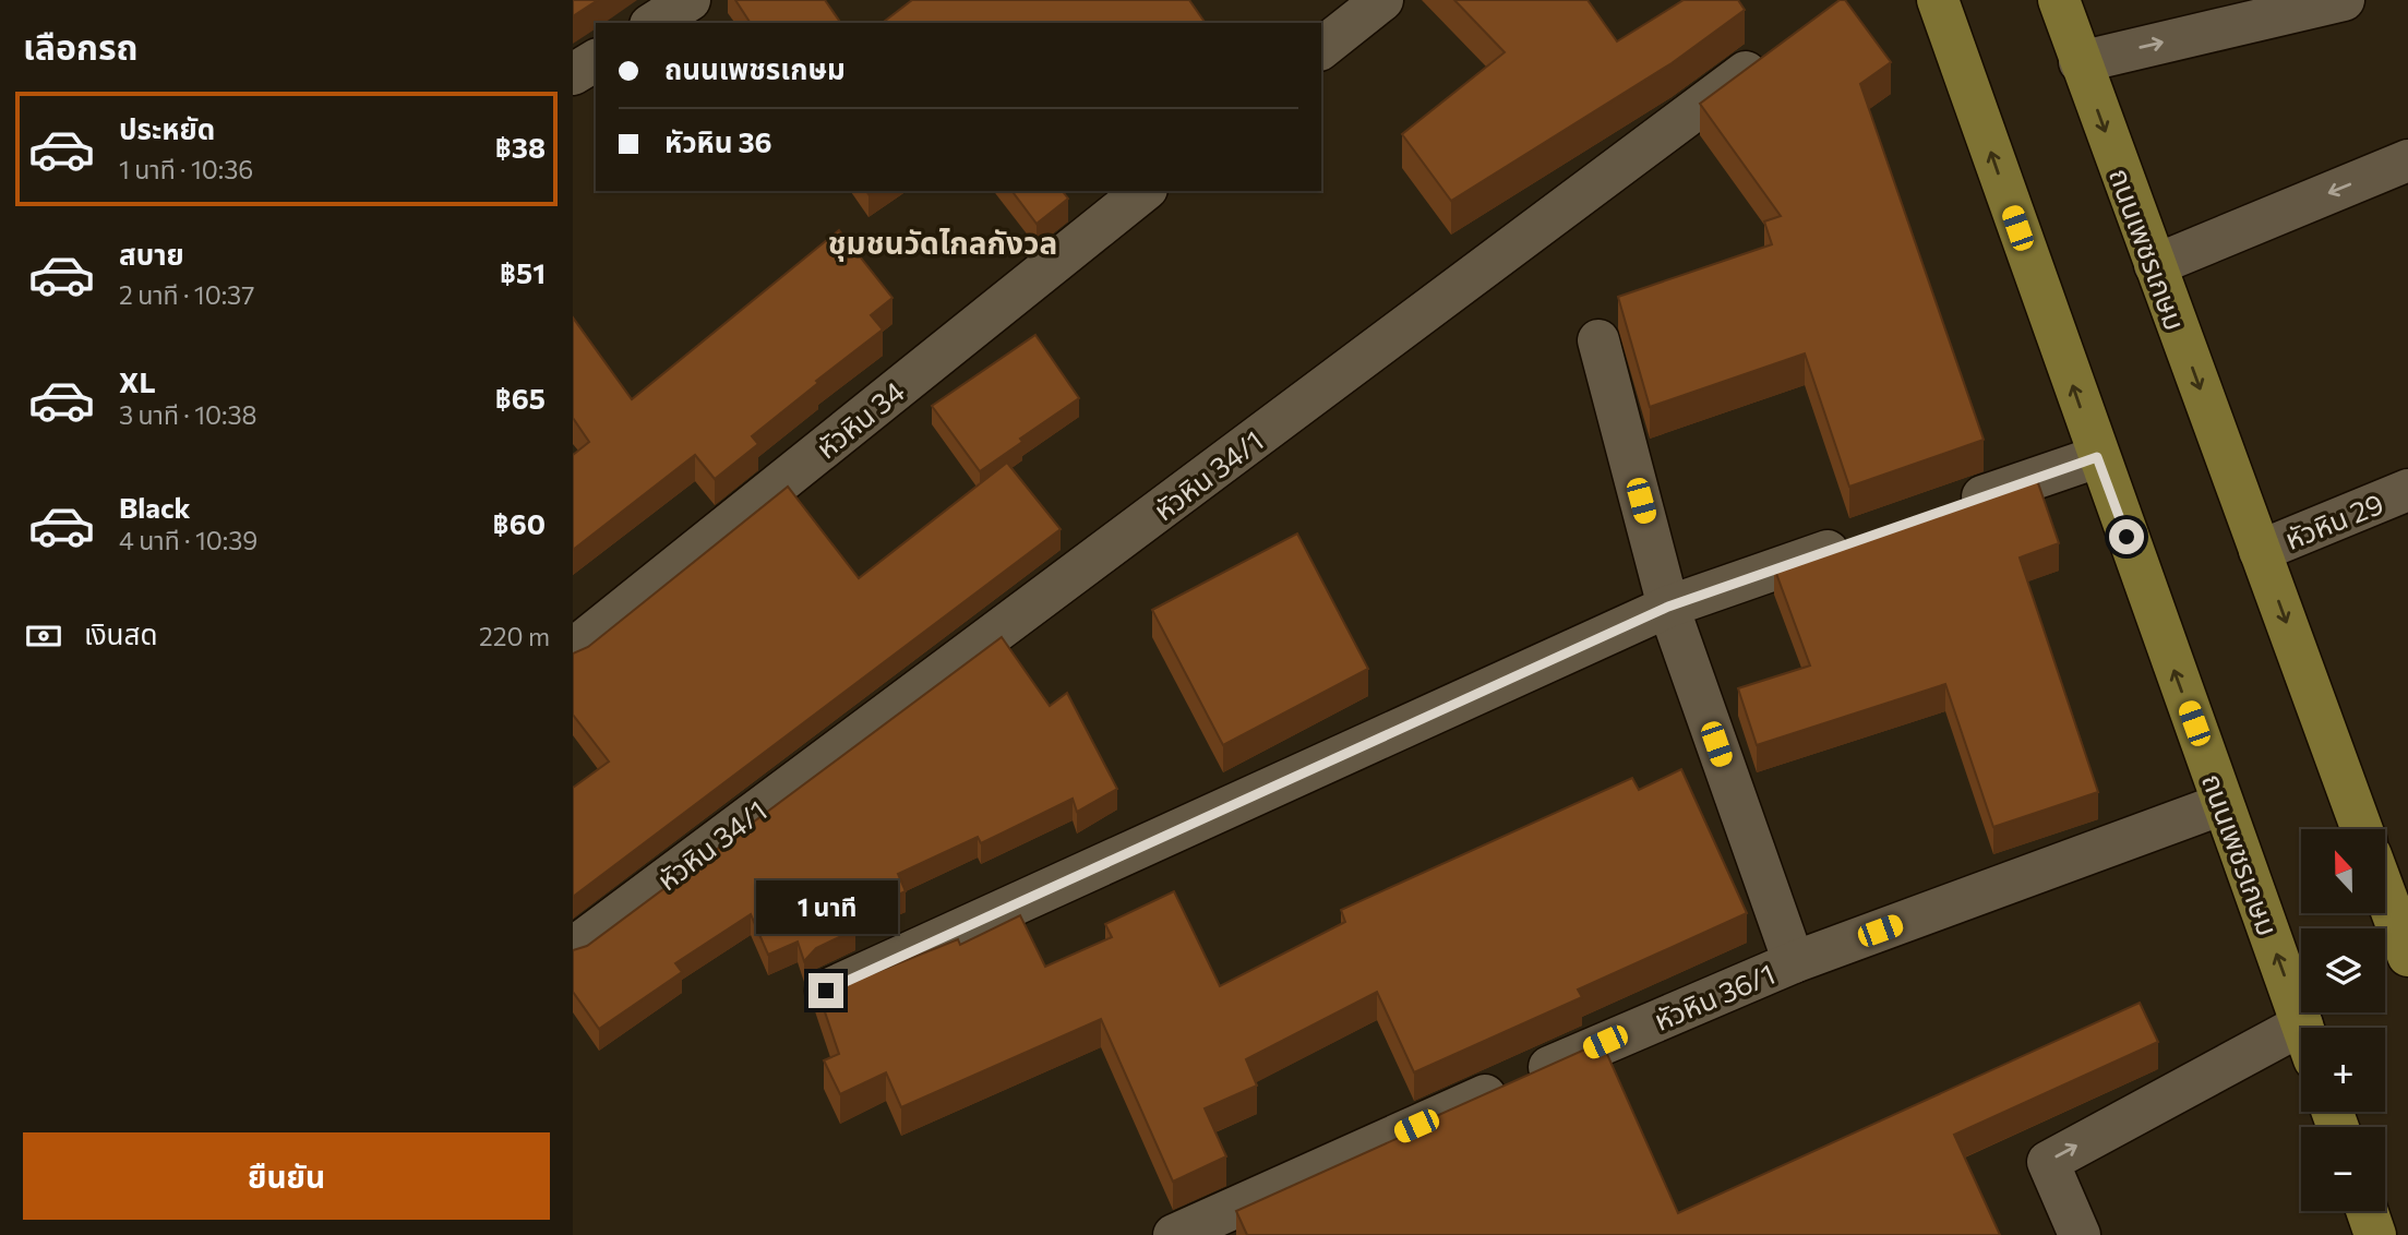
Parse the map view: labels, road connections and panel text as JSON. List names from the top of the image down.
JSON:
{
  "streets": {
    "main road": ["ถนนเพชรเกษม"],
    "street": [
      "หัวหิน 34",
      "หัวหิน 34/1",
      "หัวหิน 29",
      "หัวหิน 36/1"
    ]
  },
  "crossings": [
    ["ถนนเพชรเกษม", "หัวหิน 29"],
    ["ถนนเพชรเกษม", "หัวหิน 36/1"]
  ],
  "districts": ["ชุมชนวัดไกลกังวล"],
  "north": "top",
  "page": {
    "heading": "เลือกรถ",
    "banner": ["ถนนเพชรเกษม", "หัวหิน 36"],
    "list": [
      {
        "name": "ประหยัด",
        "note": "1 นาที · 10:36",
        "value": "฿38"
      },
      {
        "name": "สบาย",
        "note": "2 นาที · 10:37",
        "value": "฿51"
      },
      {
        "name": "XL",
        "note": "3 นาที · 10:38",
        "value": "฿65"
      },
      {
        "name": "Black",
        "note": "4 นาที · 10:39",
        "value": "฿60"
      }
    ],
    "pay": ["เงินสด", "220 m"],
    "map_buttons": ["+", "−"],
    "bubble": "1 นาที",
    "buttons": "ยืนยัน"
  }
}
